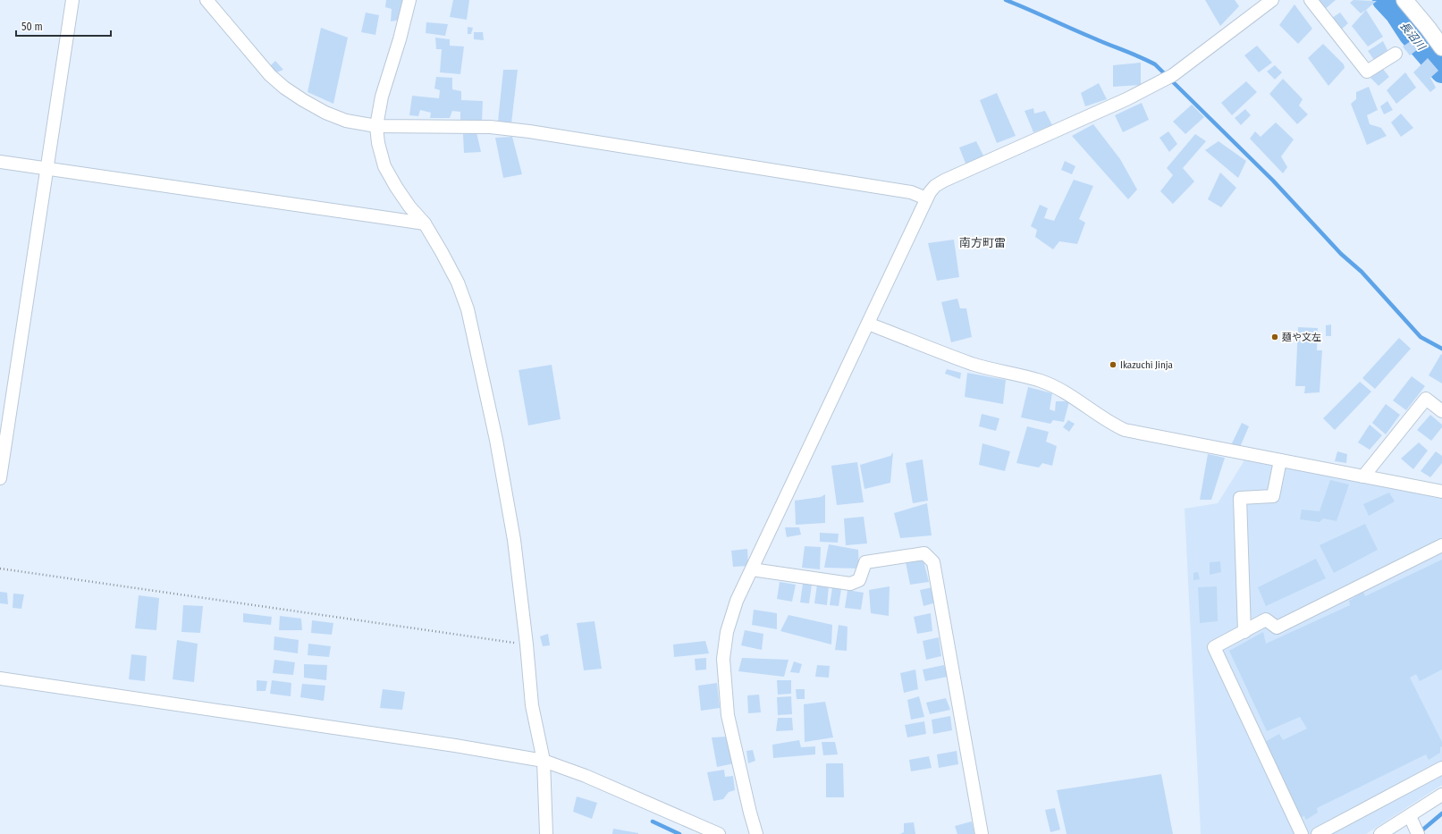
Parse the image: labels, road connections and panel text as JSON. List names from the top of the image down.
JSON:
{
  "districts": ["南方町雷"],
  "water": ["長沼川"],
  "places": ["麺や文左", "Ikazuchi Jinja"],
  "scale_bar": "50 m"
}
